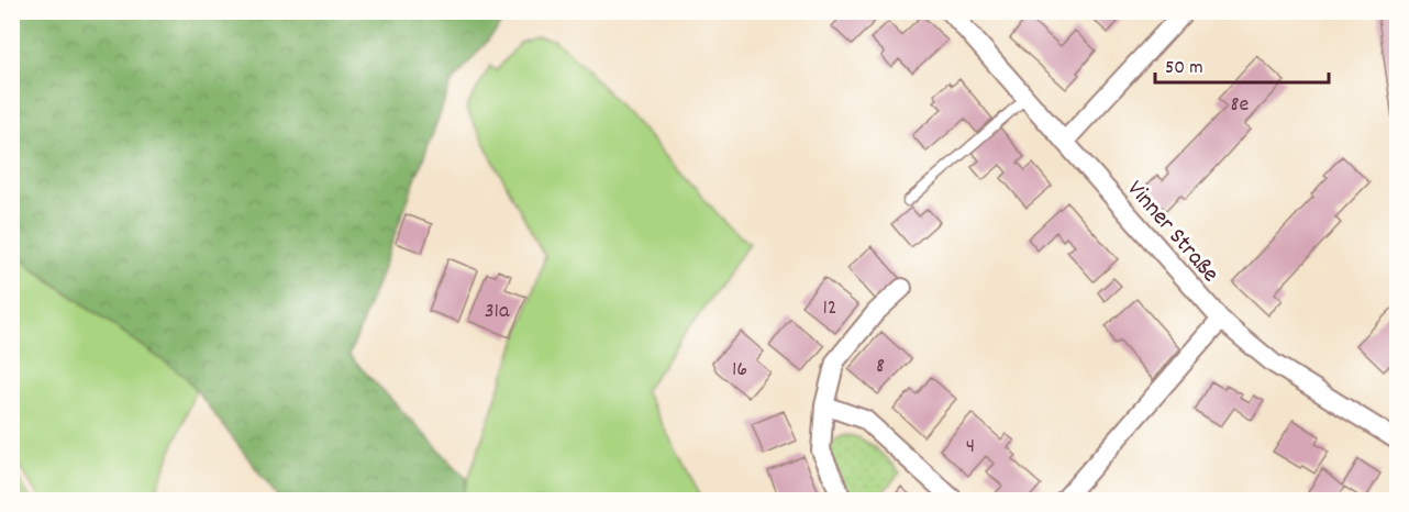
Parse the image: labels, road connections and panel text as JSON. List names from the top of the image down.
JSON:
{
  "streets": {
    "street": ["Vinner Straße"]
  },
  "house_numbers": [
    "8e",
    "12",
    "31a",
    "8",
    "16",
    "4"
  ],
  "scale_bar": "50 m"
}
